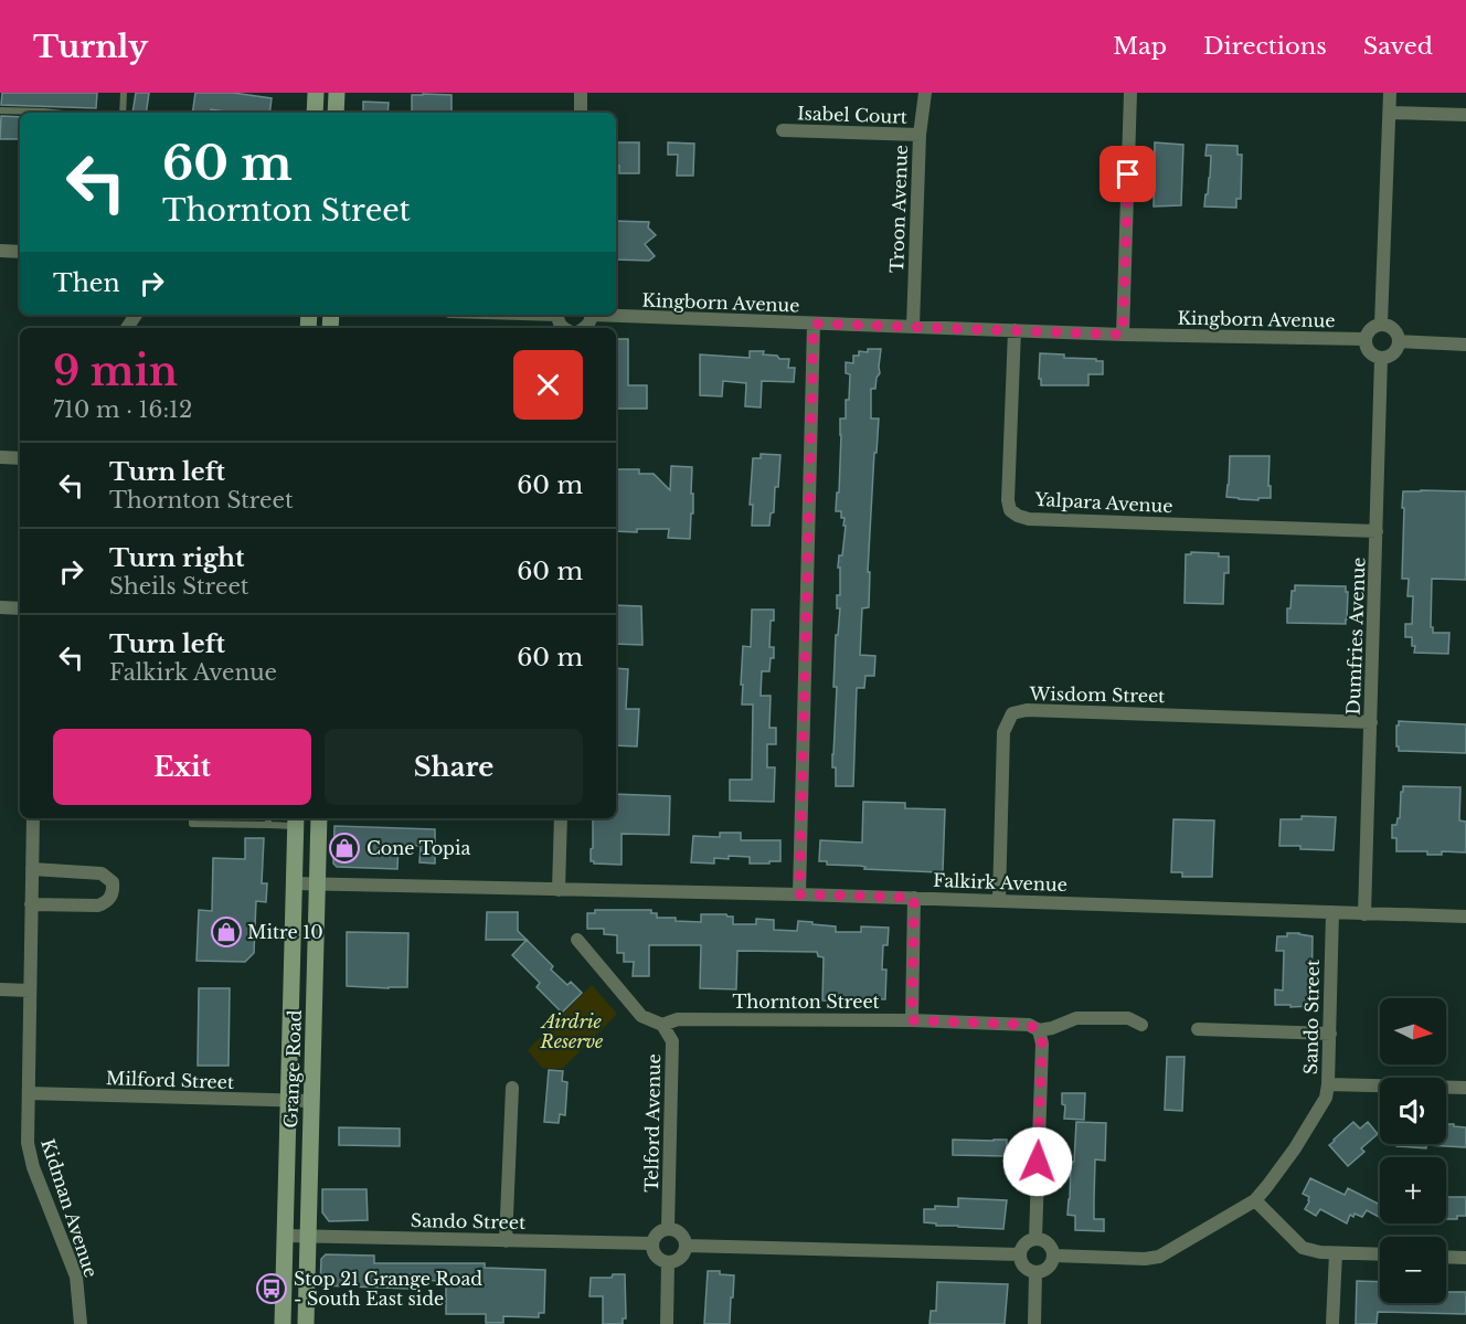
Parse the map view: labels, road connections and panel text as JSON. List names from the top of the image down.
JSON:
{
  "streets": {
    "main road": ["Grange Road"],
    "street": [
      "Isabel Court",
      "Troon Avenue",
      "Kingborn Avenue",
      "Yalpara Avenue",
      "Dumfries Avenue",
      "Wisdom Street",
      "Falkirk Avenue",
      "Thornton Street",
      "Sando Street",
      "Milford Street",
      "Telford Avenue",
      "Kidman Avenue"
    ]
  },
  "crossings": [
    ["Isabel Court", "Troon Avenue"],
    ["Troon Avenue", "Kingborn Avenue"],
    ["Kingborn Avenue", "Yalpara Avenue"],
    ["Kingborn Avenue", "Dumfries Avenue"],
    ["Yalpara Avenue", "Dumfries Avenue"],
    ["Dumfries Avenue", "Wisdom Street"],
    ["Dumfries Avenue", "Falkirk Avenue"],
    ["Wisdom Street", "Falkirk Avenue"],
    ["Falkirk Avenue", "Sando Street"],
    ["Falkirk Avenue", "Grange Road"],
    ["Thornton Street", "Telford Avenue"],
    ["Sando Street", "Grange Road"],
    ["Sando Street", "Telford Avenue"],
    ["Grange Road", "Milford Street"],
    ["Milford Street", "Kidman Avenue"]
  ],
  "parks": ["Airdrie Reserve"],
  "places": {
    "shop": ["Cone Topia", "Mitre 10"],
    "bus stop": ["Stop 21 Grange Road - South East side"]
  },
  "north": "right",
  "page": {
    "header": "Turnly",
    "nav": ["Map", "Directions", "Saved"],
    "turn": ["60 m", "Thornton Street"],
    "then": "Then",
    "heading": ["9 min", "710 m · 16:12"],
    "list": [
      {
        "name": "Turn left",
        "note": "Thornton Street",
        "value": "60 m"
      },
      {
        "name": "Turn right",
        "note": "Sheils Street",
        "value": "60 m"
      },
      {
        "name": "Turn left",
        "note": "Falkirk Avenue",
        "value": "60 m"
      }
    ],
    "buttons": ["Exit", "Share"],
    "map_buttons": ["+", "−"]
  }
}
